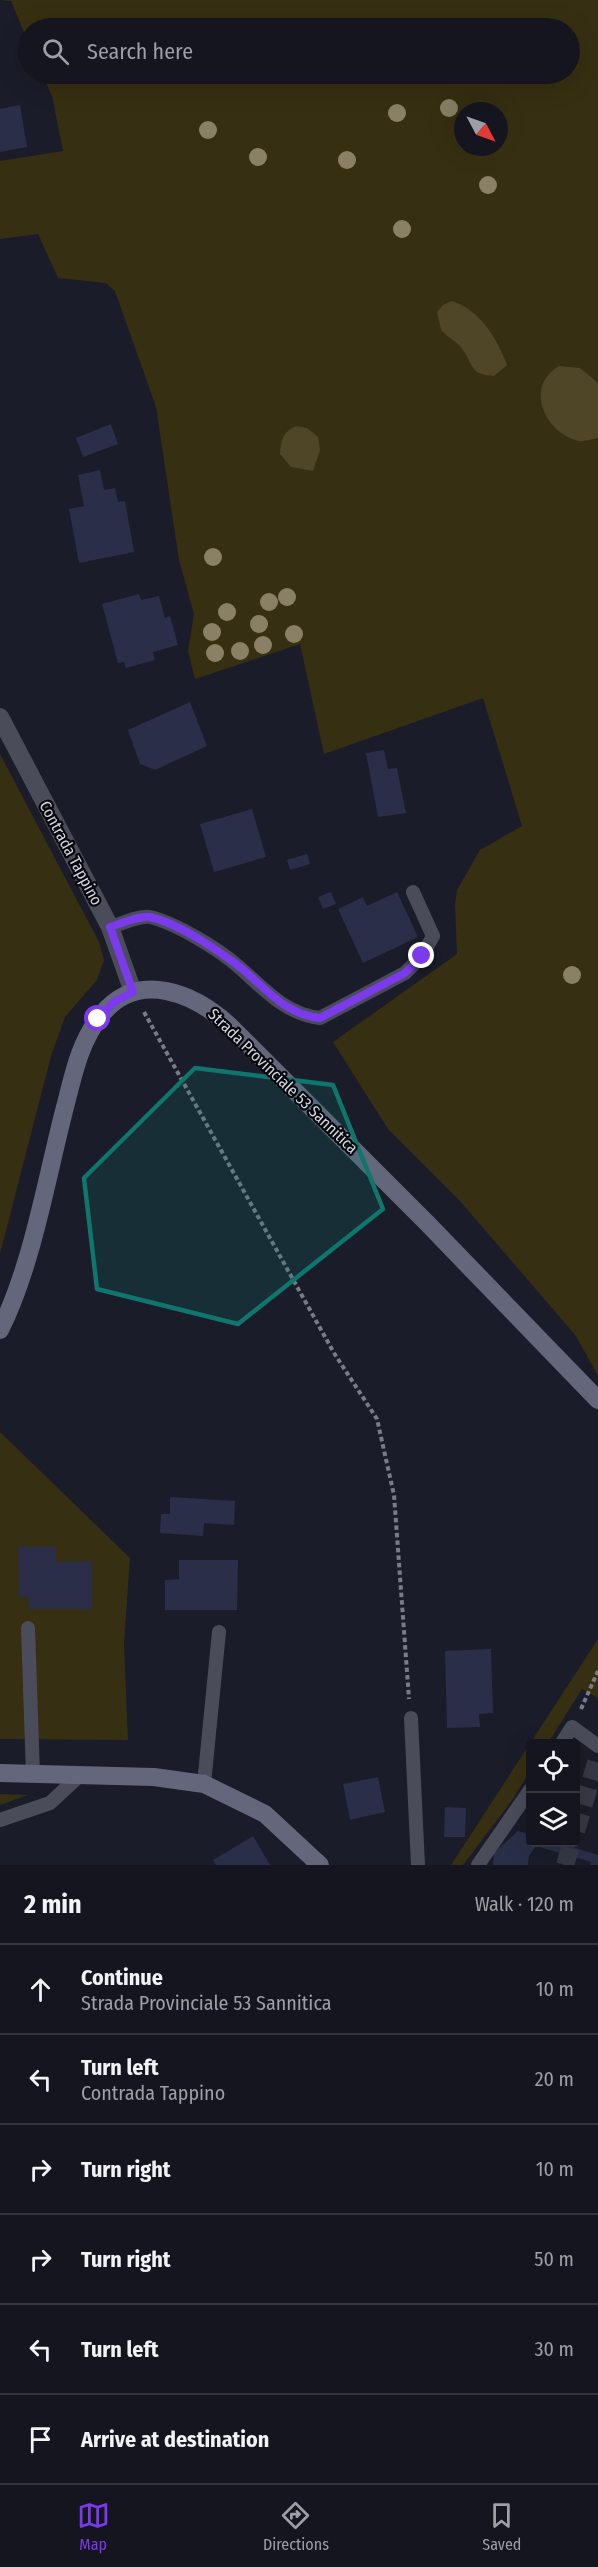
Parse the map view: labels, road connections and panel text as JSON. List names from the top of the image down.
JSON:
{
  "streets": {
    "street": ["Contrada Tappino", "Strada Provinciale 53 Sannitica"]
  },
  "crossings": [
    ["Contrada Tappino", "Strada Provinciale 53 Sannitica"]
  ],
  "north": "bottom right",
  "page": {
    "search": "Search here",
    "heading": ["2 min", "Walk · 120 m"],
    "list": [
      ["Continue", "Strada Provinciale 53 Sannitica", "10 m"],
      ["Turn left", "Contrada Tappino", "20 m"],
      ["Turn right", "10 m"],
      ["Turn right", "50 m"],
      ["Turn left", "30 m"],
      "Arrive at destination"
    ],
    "nav": ["Map", "Directions", "Saved"]
  }
}
